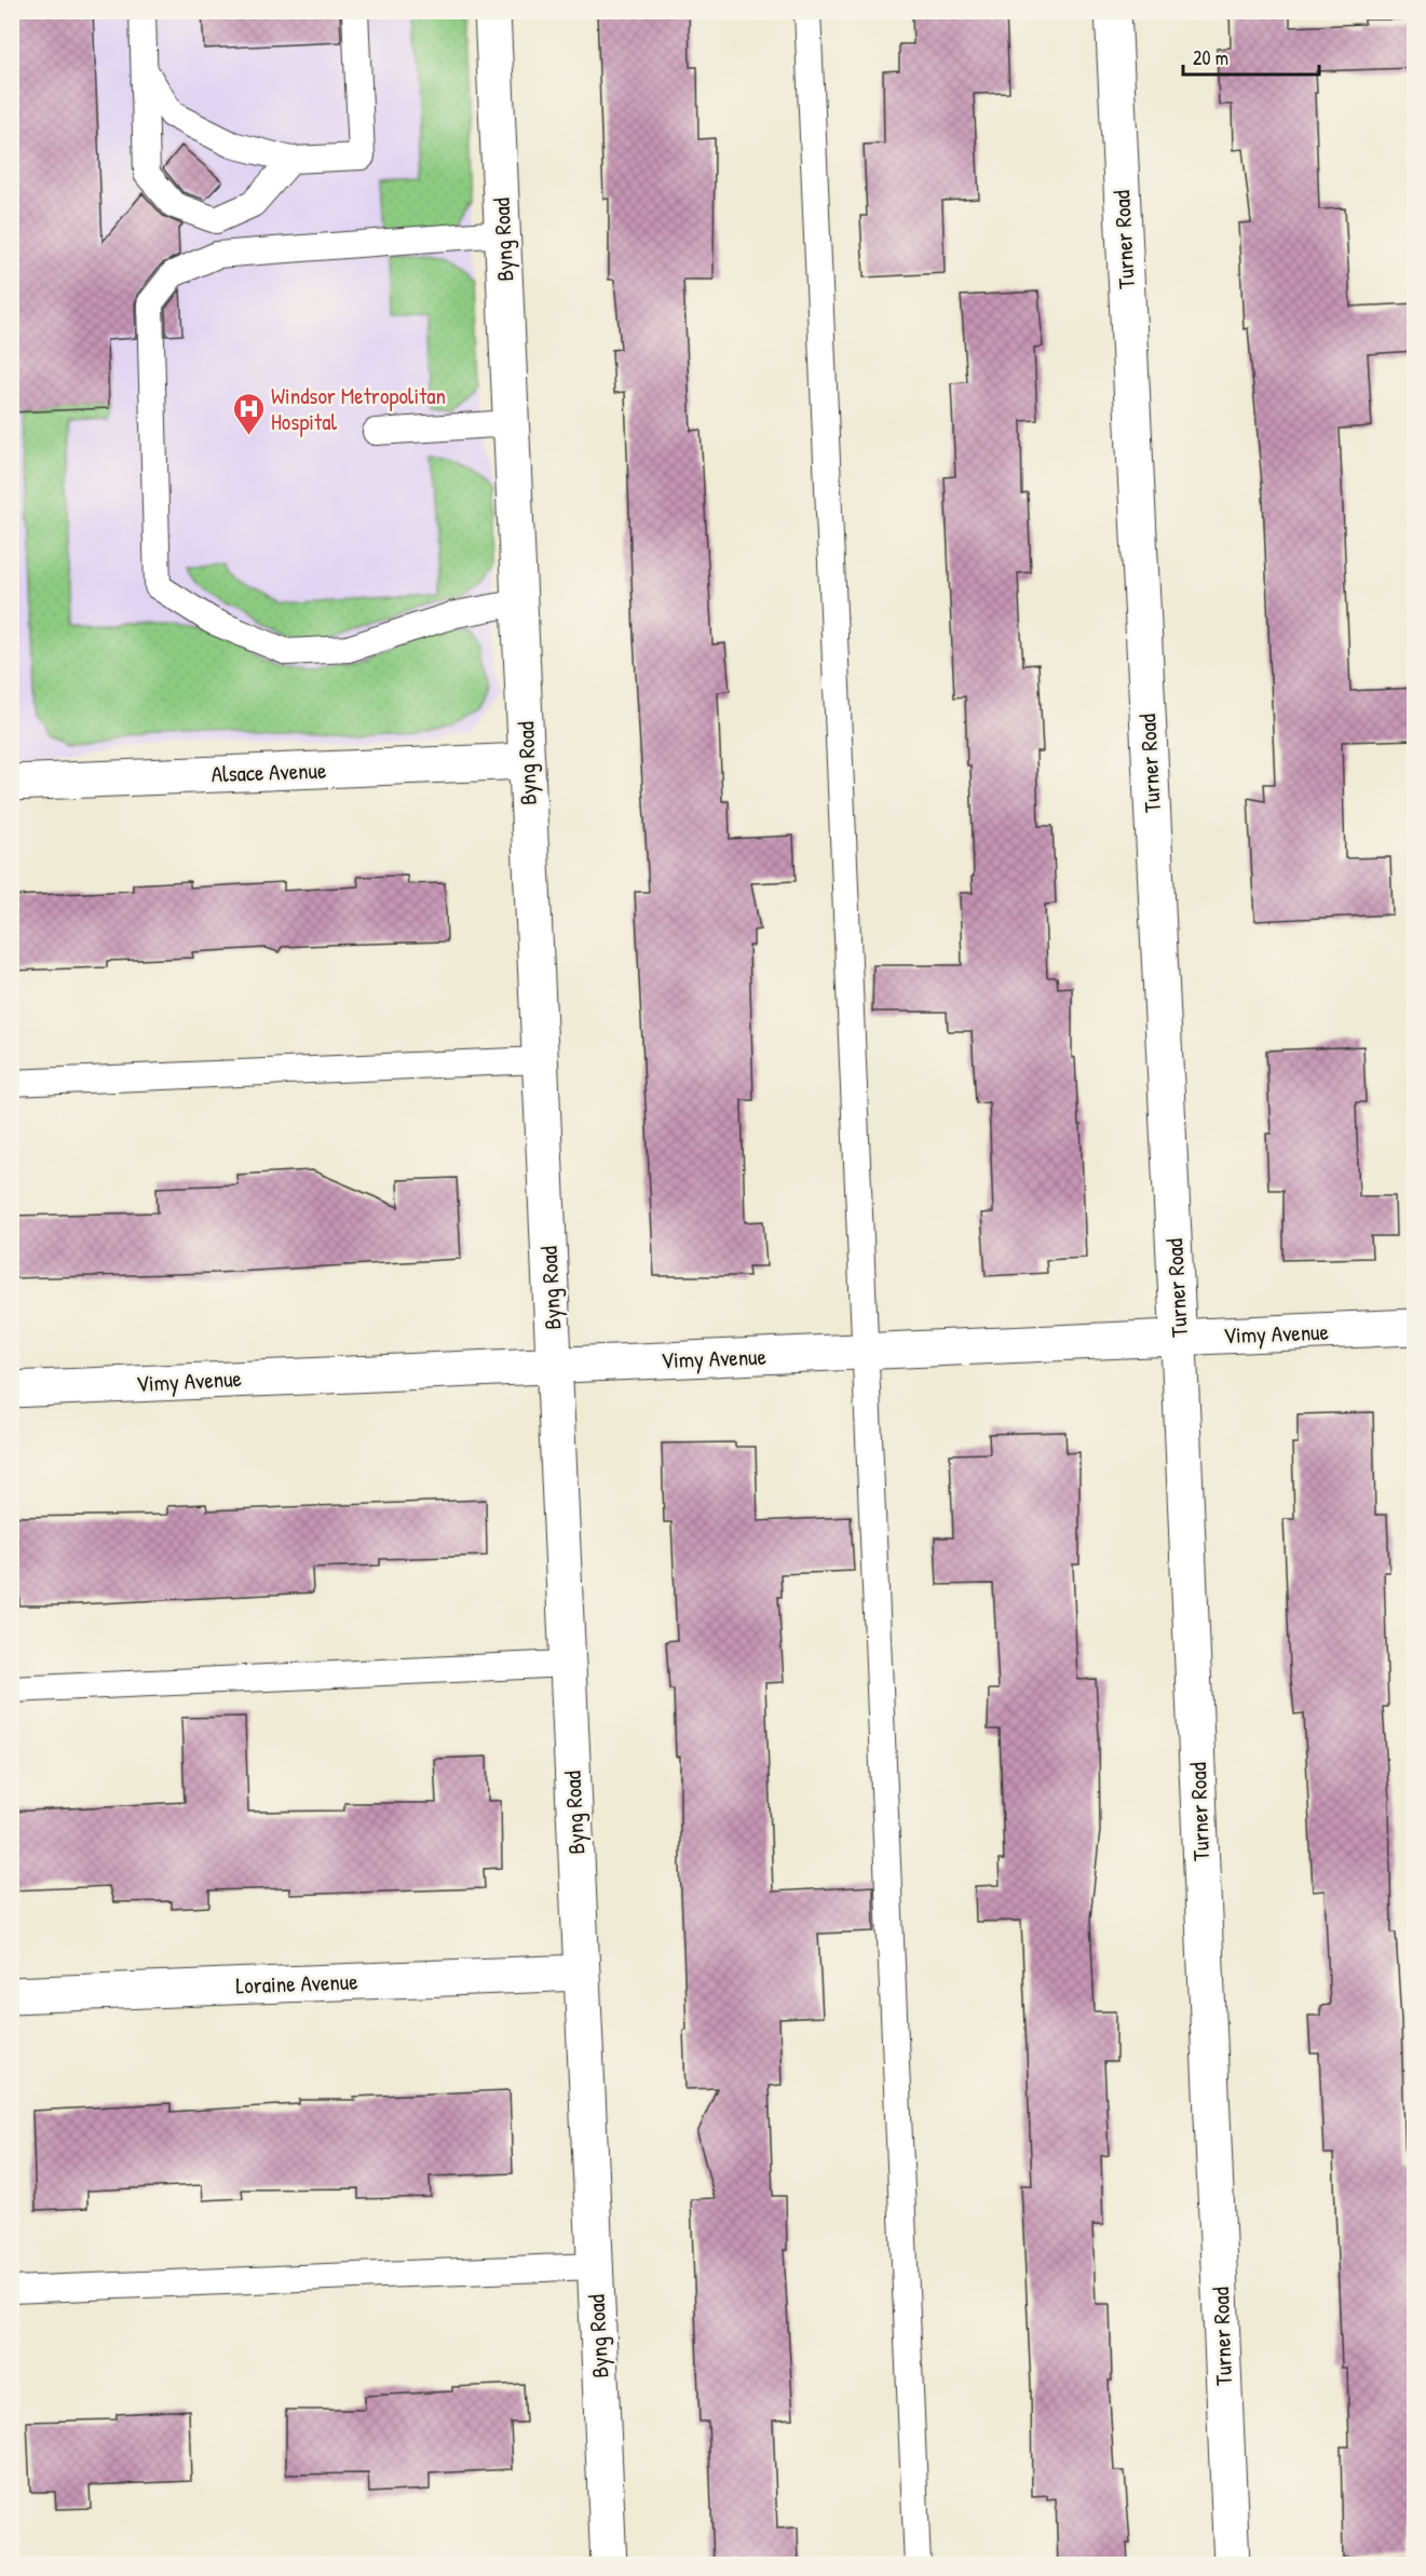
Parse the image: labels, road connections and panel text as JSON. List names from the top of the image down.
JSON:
{
  "streets": {
    "street": [
      "Byng Road",
      "Turner Road",
      "Alsace Avenue",
      "Vimy Avenue",
      "Loraine Avenue"
    ]
  },
  "crossings": [
    ["Byng Road", "Alsace Avenue"],
    ["Byng Road", "Vimy Avenue"],
    ["Byng Road", "Loraine Avenue"],
    ["Turner Road", "Vimy Avenue"]
  ],
  "places": {
    "hospital": ["Windsor Metropolitan Hospital"]
  },
  "scale_bar": "20 m"
}
